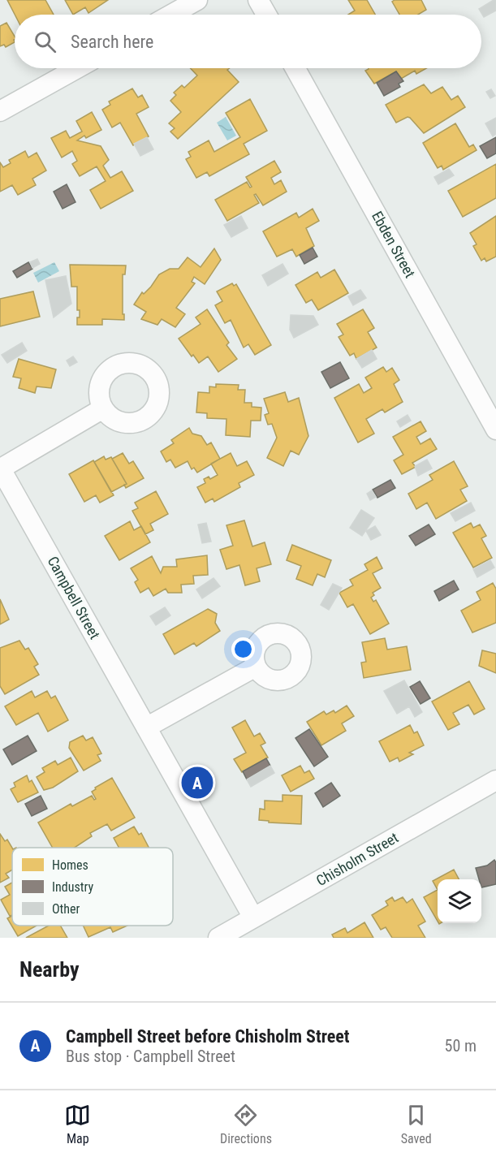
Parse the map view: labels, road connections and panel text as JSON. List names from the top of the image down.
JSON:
{
  "streets": {
    "street": ["Ebden Street", "Campbell Street", "Chisholm Street"]
  },
  "crossings": [
    ["Campbell Street", "Chisholm Street"]
  ],
  "legend": ["Homes", "Industry", "Other"],
  "page": {
    "search": "Search here",
    "pins": "A",
    "heading": "Nearby",
    "list": [
      {
        "mark": "A",
        "name": "Campbell Street before Chisholm Street",
        "note": "Bus stop · Campbell Street",
        "value": "50 m"
      }
    ],
    "nav": ["Map", "Directions", "Saved"]
  }
}
